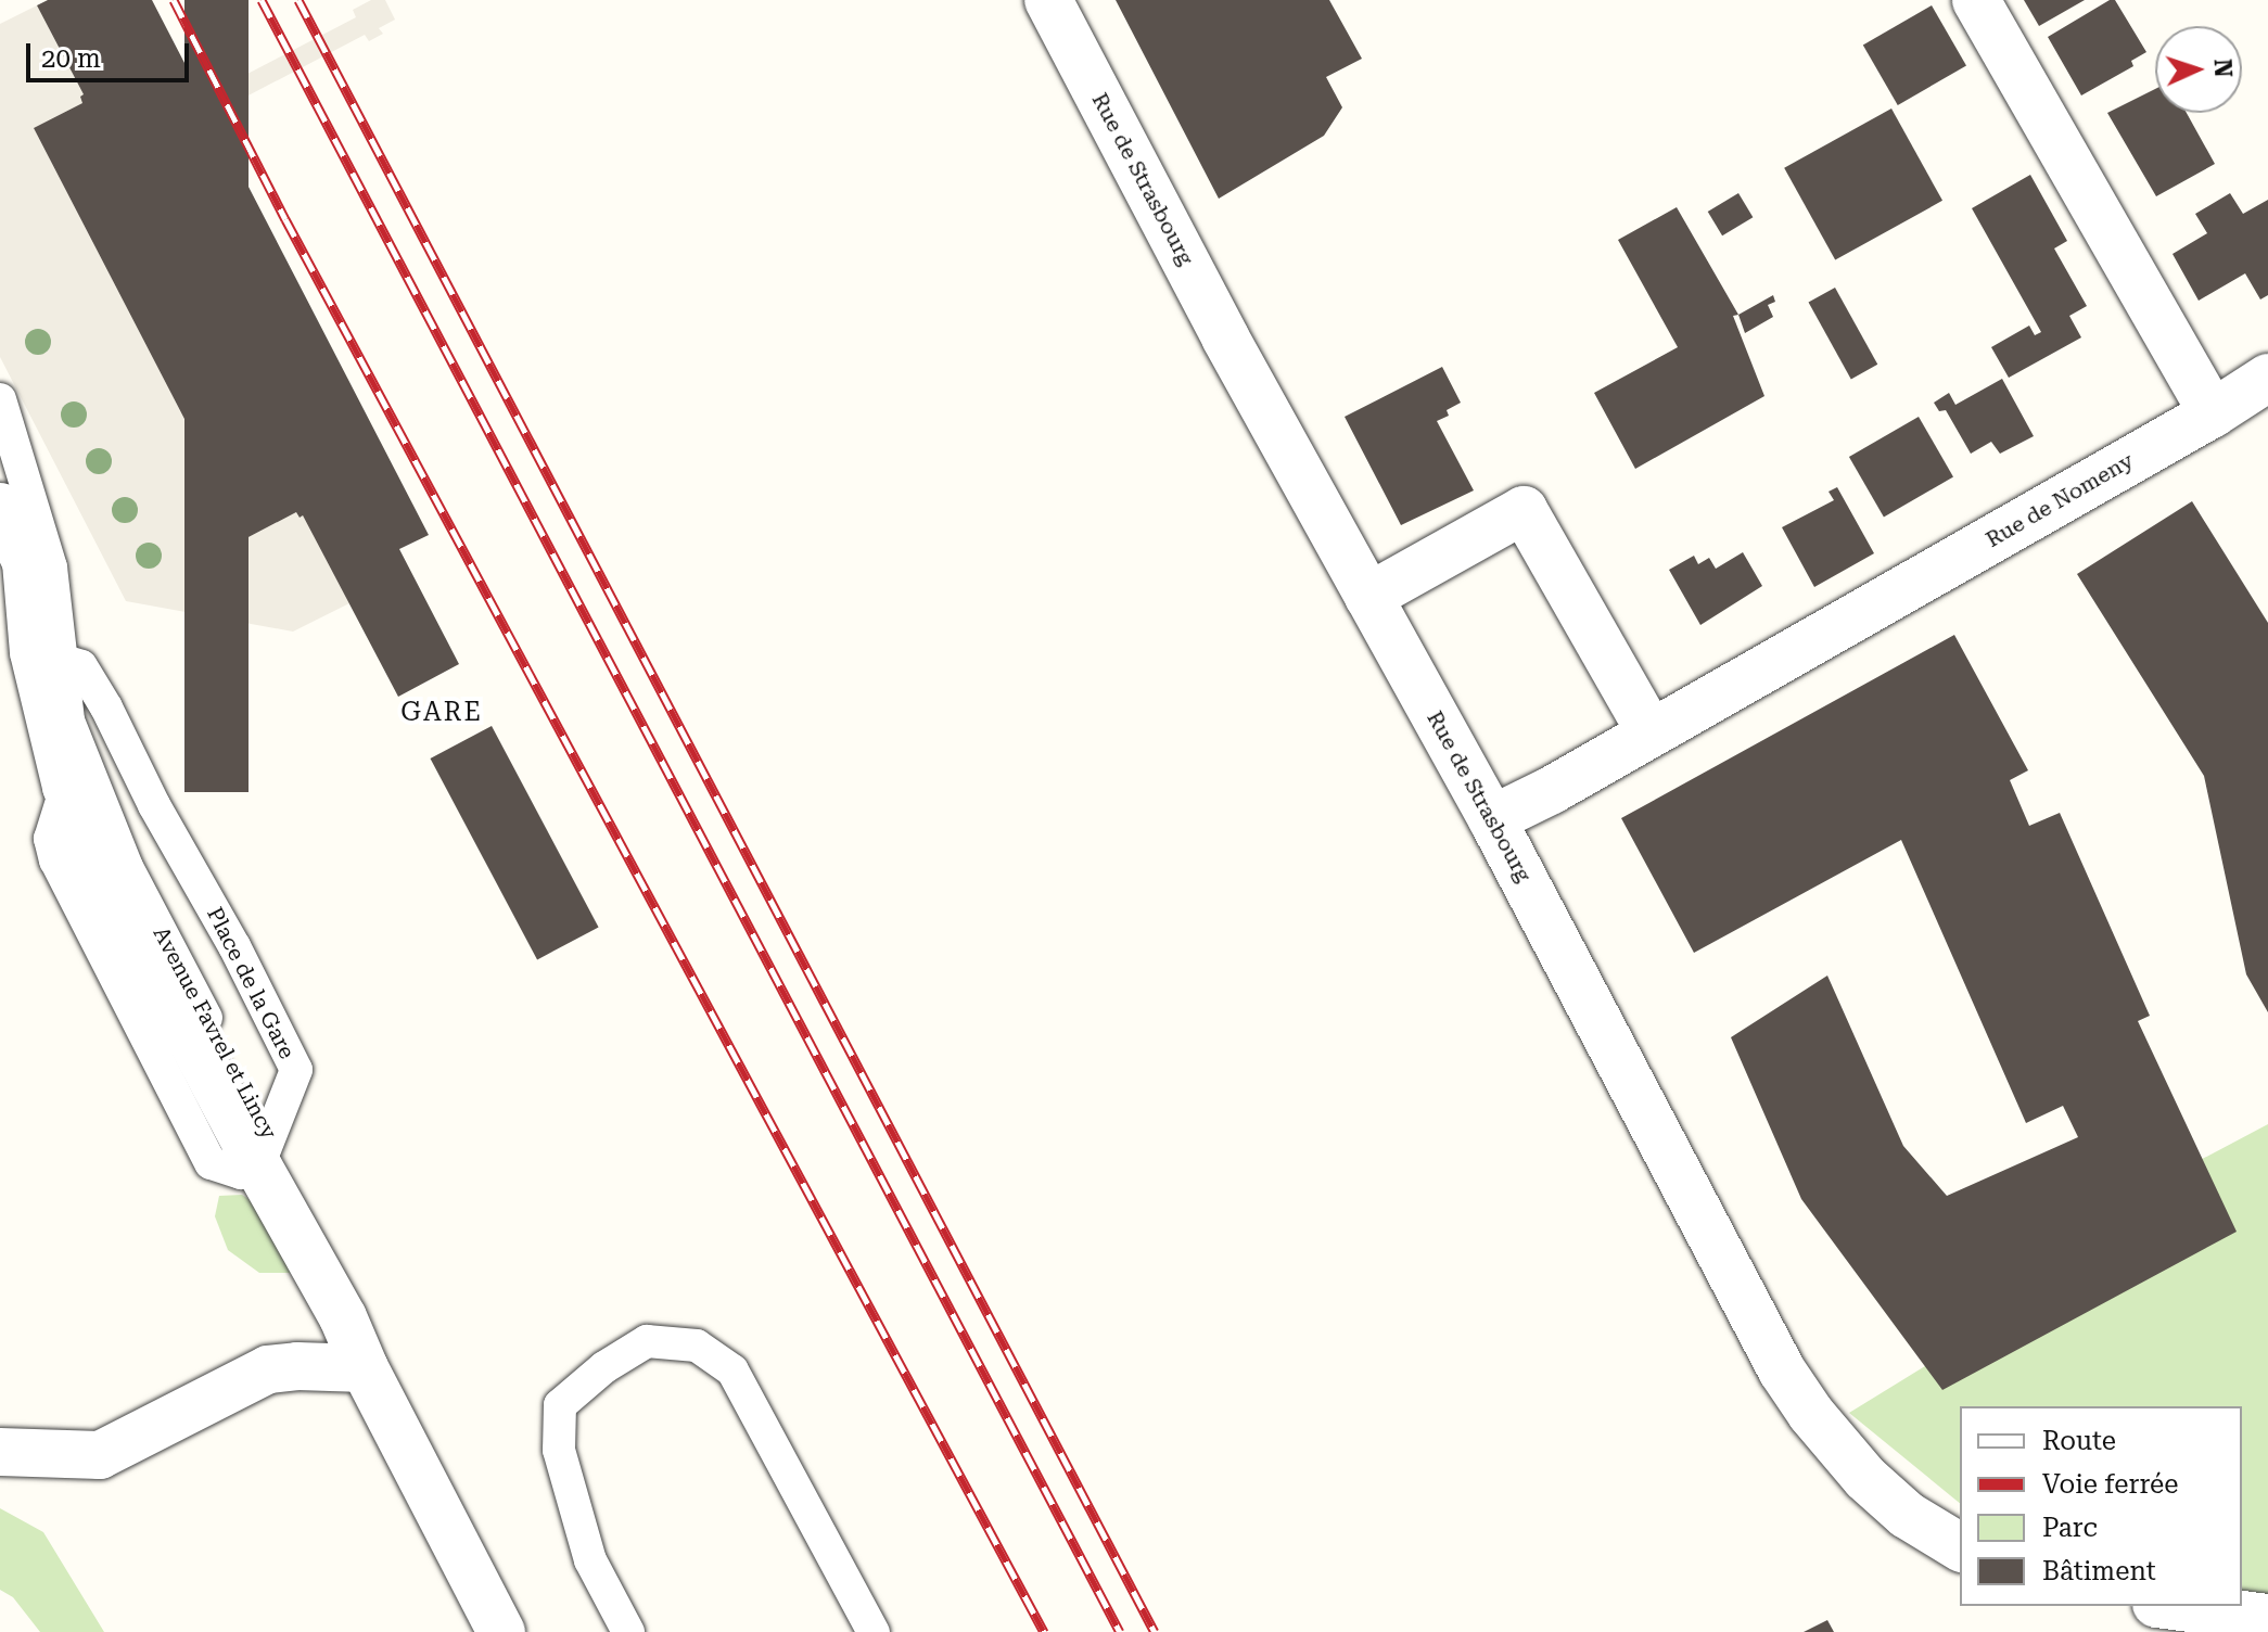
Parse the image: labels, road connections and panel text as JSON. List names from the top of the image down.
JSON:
{
  "streets": {
    "street": ["Rue de Strasbourg", "Rue de Nomeny", "Avenue Favrel et Lincy"],
    "lane": ["Place de la Gare"]
  },
  "crossings": [
    ["Rue de Strasbourg", "Rue de Nomeny"],
    ["Place de la Gare", "Avenue Favrel et Lincy"]
  ],
  "districts": ["GARE"],
  "legend": [
    "Route",
    "Voie ferrée",
    "Parc",
    "Bâtiment"
  ],
  "scale_bar": "20 m",
  "north": "right"
}
